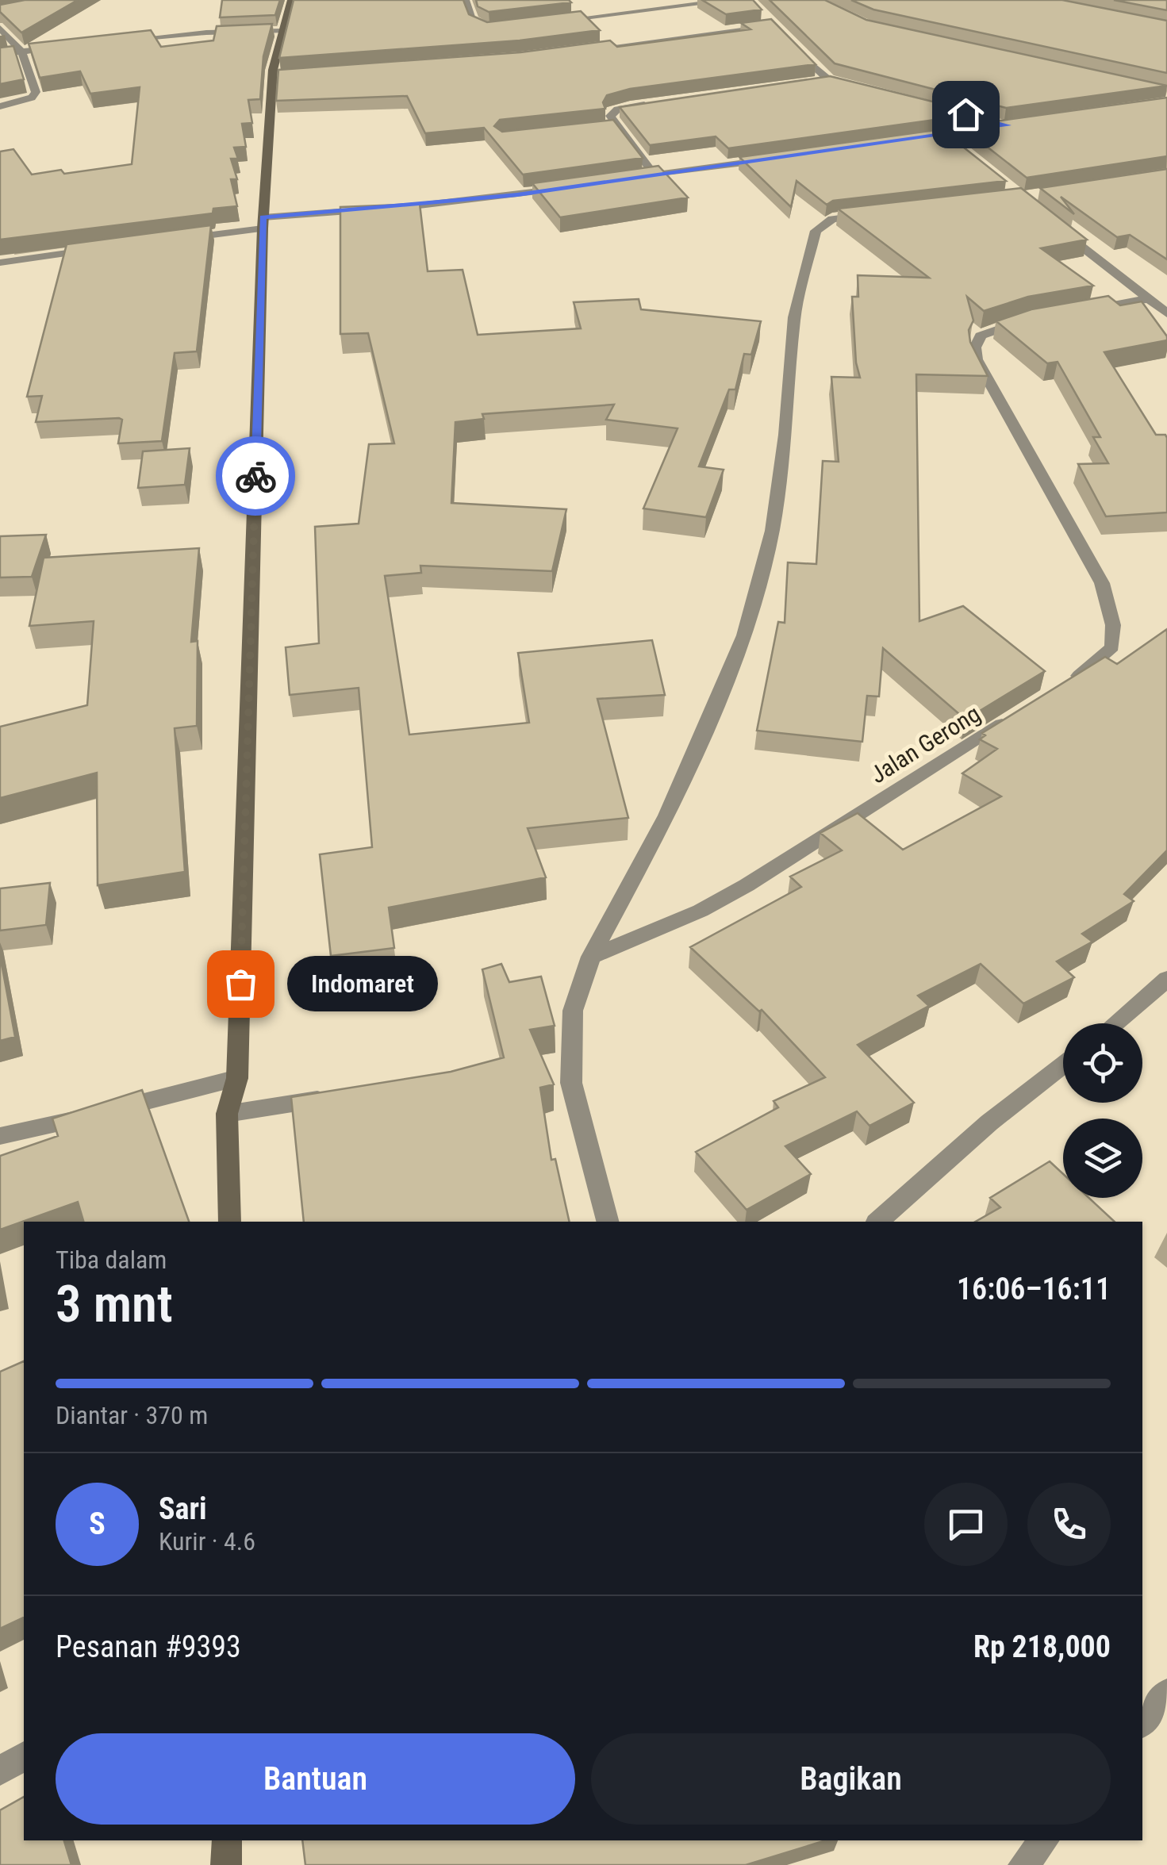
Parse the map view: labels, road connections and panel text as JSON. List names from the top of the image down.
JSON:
{
  "streets": {
    "street": ["Jalan Gerong"]
  },
  "places": ["Indomaret"],
  "page": {
    "bubble": "Indomaret",
    "heading": ["3 mnt", "Tiba dalam", "16:06–16:11"],
    "panel": [
      "Sari",
      "Kurir · 4.6",
      "Pesanan #9393",
      "Rp 218,000"
    ],
    "bar": "Diantar · 370 m",
    "round": "S",
    "buttons": ["Bantuan", "Bagikan"]
  }
}
